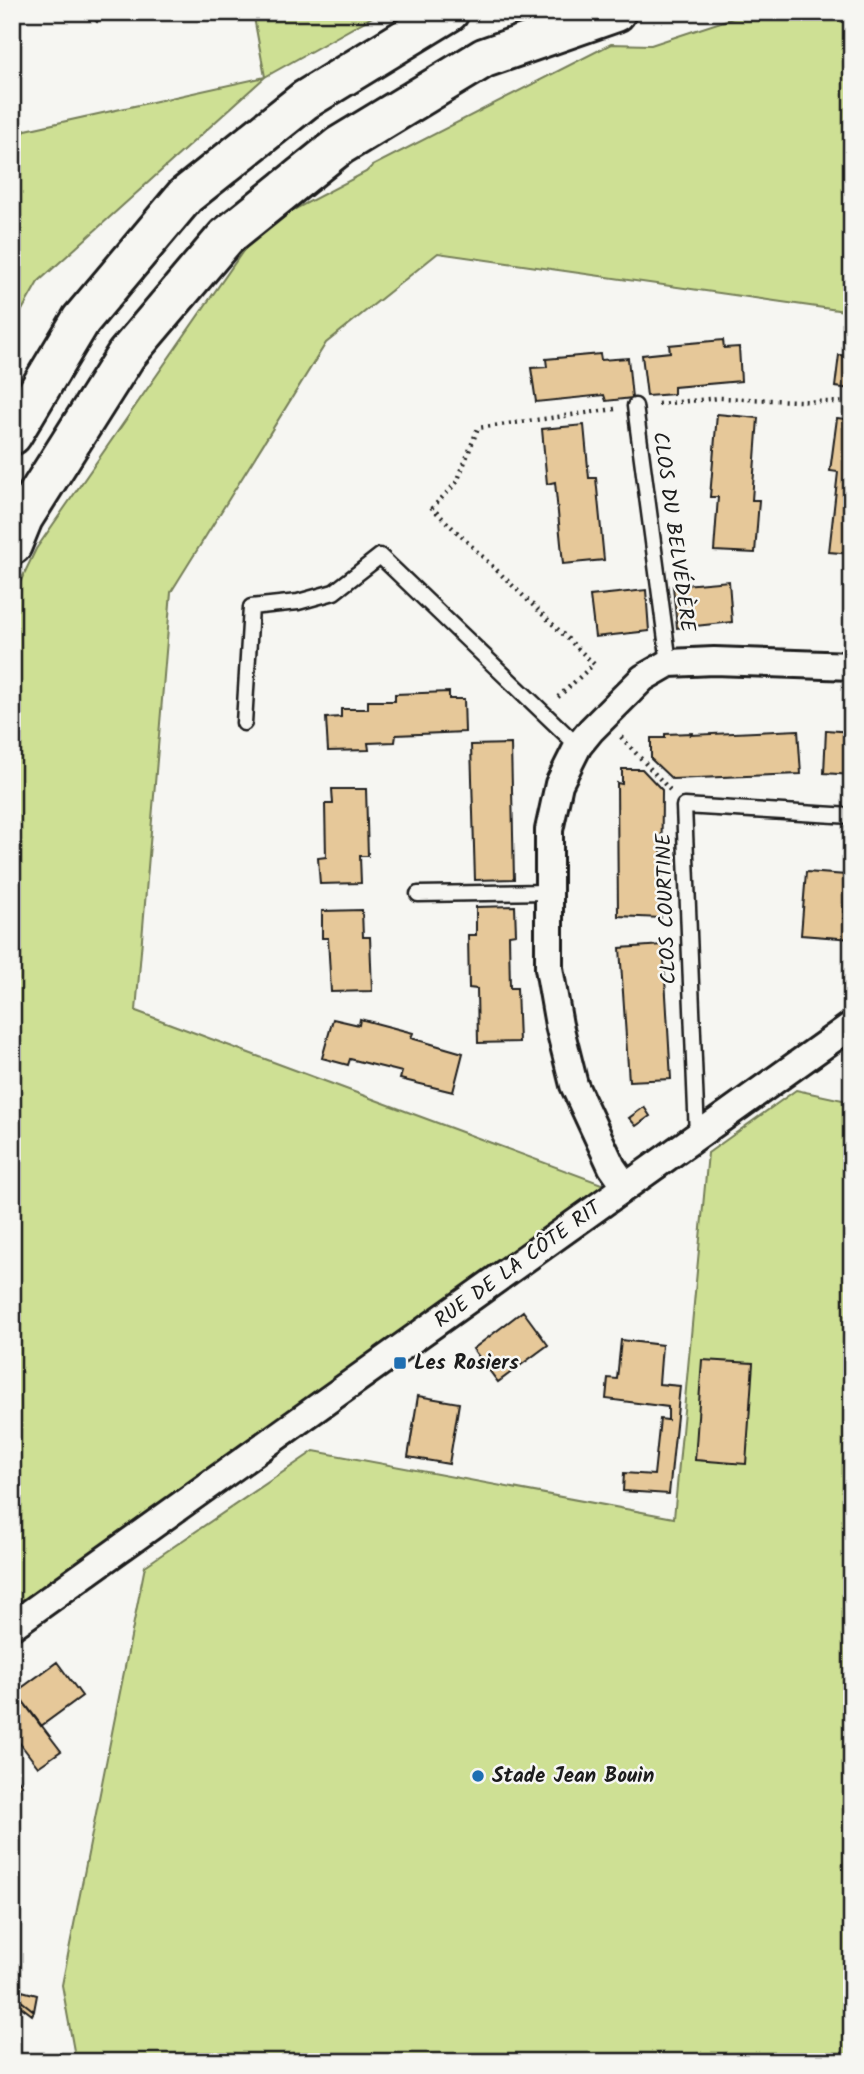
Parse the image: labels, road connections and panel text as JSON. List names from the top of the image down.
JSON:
{
  "streets": {
    "street": ["RUE DE LA CÔTE RIT"],
    "lane": ["CLOS DU BELVÉDÈRE", "CLOS COURTINE"]
  },
  "crossings": [
    ["CLOS COURTINE", "RUE DE LA CÔTE RIT"]
  ],
  "places": {
    "transit": ["Les Rosiers"],
    "other": ["Stade Jean Bouin"]
  }
}
